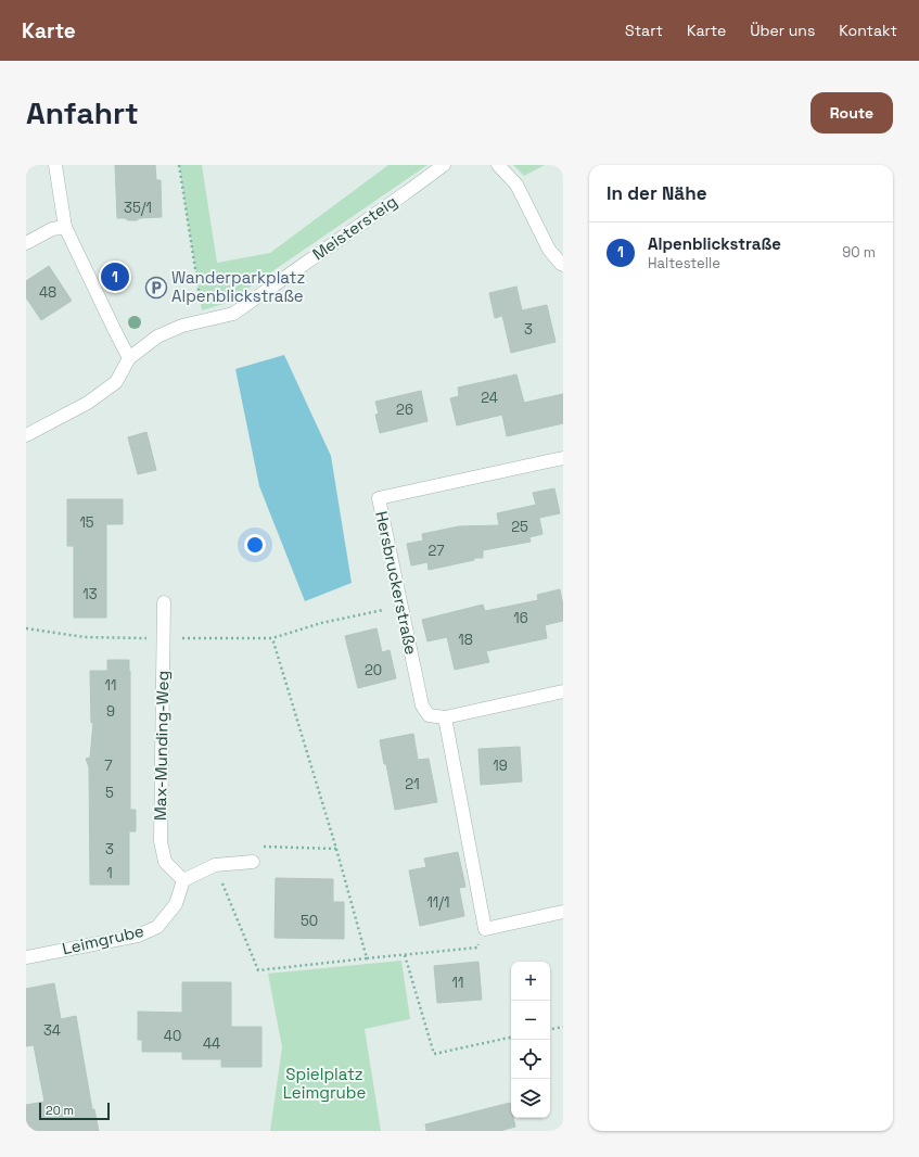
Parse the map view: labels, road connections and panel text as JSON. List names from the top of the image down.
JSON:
{
  "streets": {
    "street": [
      "Meistersteig",
      "Hersbruckerstraße",
      "Max-Munding-Weg",
      "Leimgrube"
    ]
  },
  "crossings": [
    ["Max-Munding-Weg", "Leimgrube"]
  ],
  "parks": ["Spielplatz Leimgrube"],
  "places": {
    "parking": ["Wanderparkplatz Alpenblickstraße"]
  },
  "house_numbers": [
    "35/1",
    "48",
    "3",
    "24",
    "26",
    "15",
    "25",
    "27",
    "13",
    "16",
    "18",
    "20",
    "11",
    "9",
    "7",
    "19",
    "21",
    "5",
    "3",
    "1",
    "11/1",
    "50",
    "11",
    "34",
    "40",
    "44"
  ],
  "scale_bar": "20 m",
  "page": {
    "header": "Karte",
    "nav": [
      "Start",
      "Karte",
      "Über uns",
      "Kontakt"
    ],
    "buttons": "Route",
    "title": "Anfahrt",
    "heading": "In der Nähe",
    "list": [
      {
        "mark": "1",
        "name": "Alpenblickstraße",
        "note": "Haltestelle",
        "value": "90 m"
      }
    ],
    "pins": "1",
    "map_buttons": ["+", "−"],
    "scale": "20 m"
  }
}
